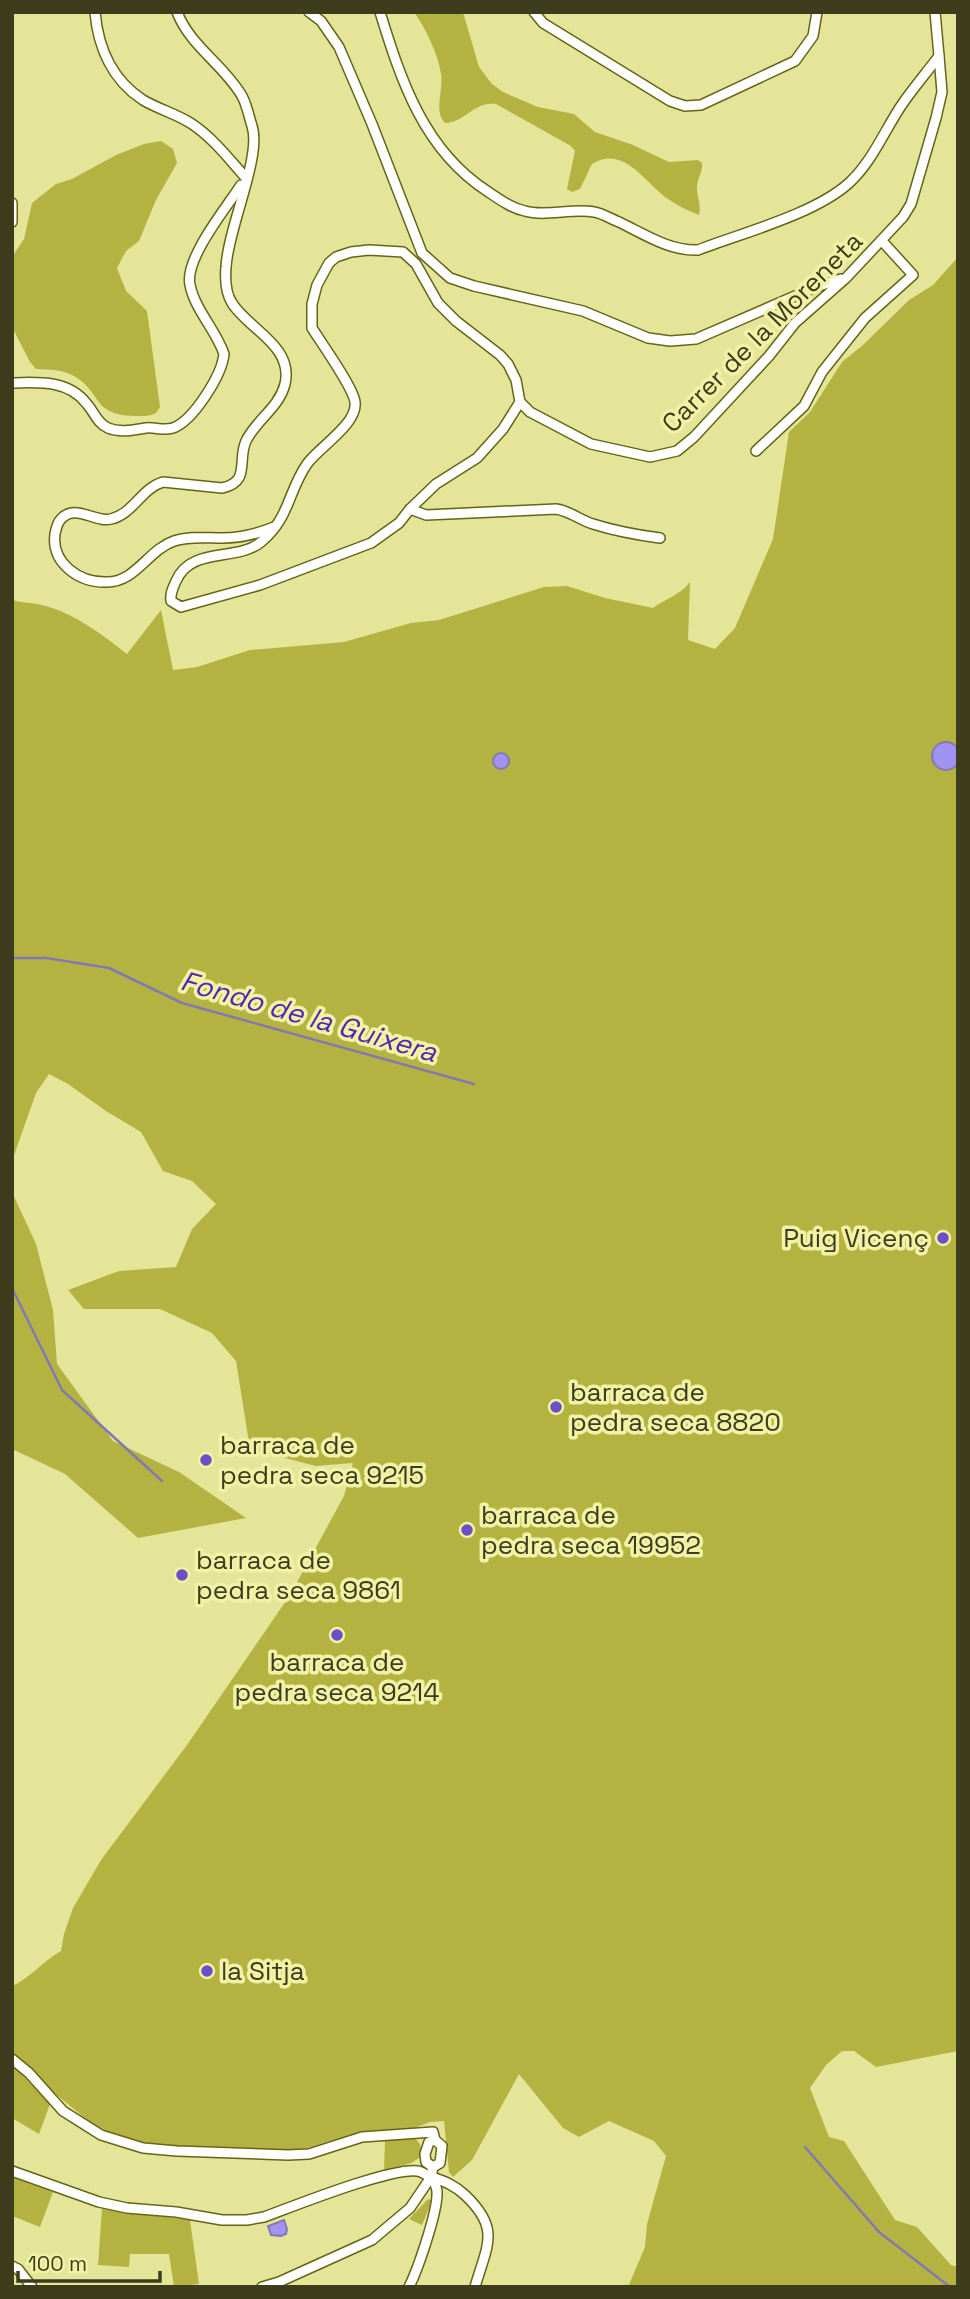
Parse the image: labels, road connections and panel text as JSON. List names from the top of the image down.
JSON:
{
  "streets": {
    "street": ["Carrer de la Moreneta"]
  },
  "water": ["Fondo de la Guixera"],
  "places": [
    "Puig Vicenç",
    "barraca de pedra seca 8820",
    "barraca de pedra seca 9215",
    "barraca de pedra seca 19952",
    "barraca de pedra seca 9861",
    "barraca de pedra seca 9214",
    "la Sitja"
  ],
  "scale_bar": "100 m"
}
